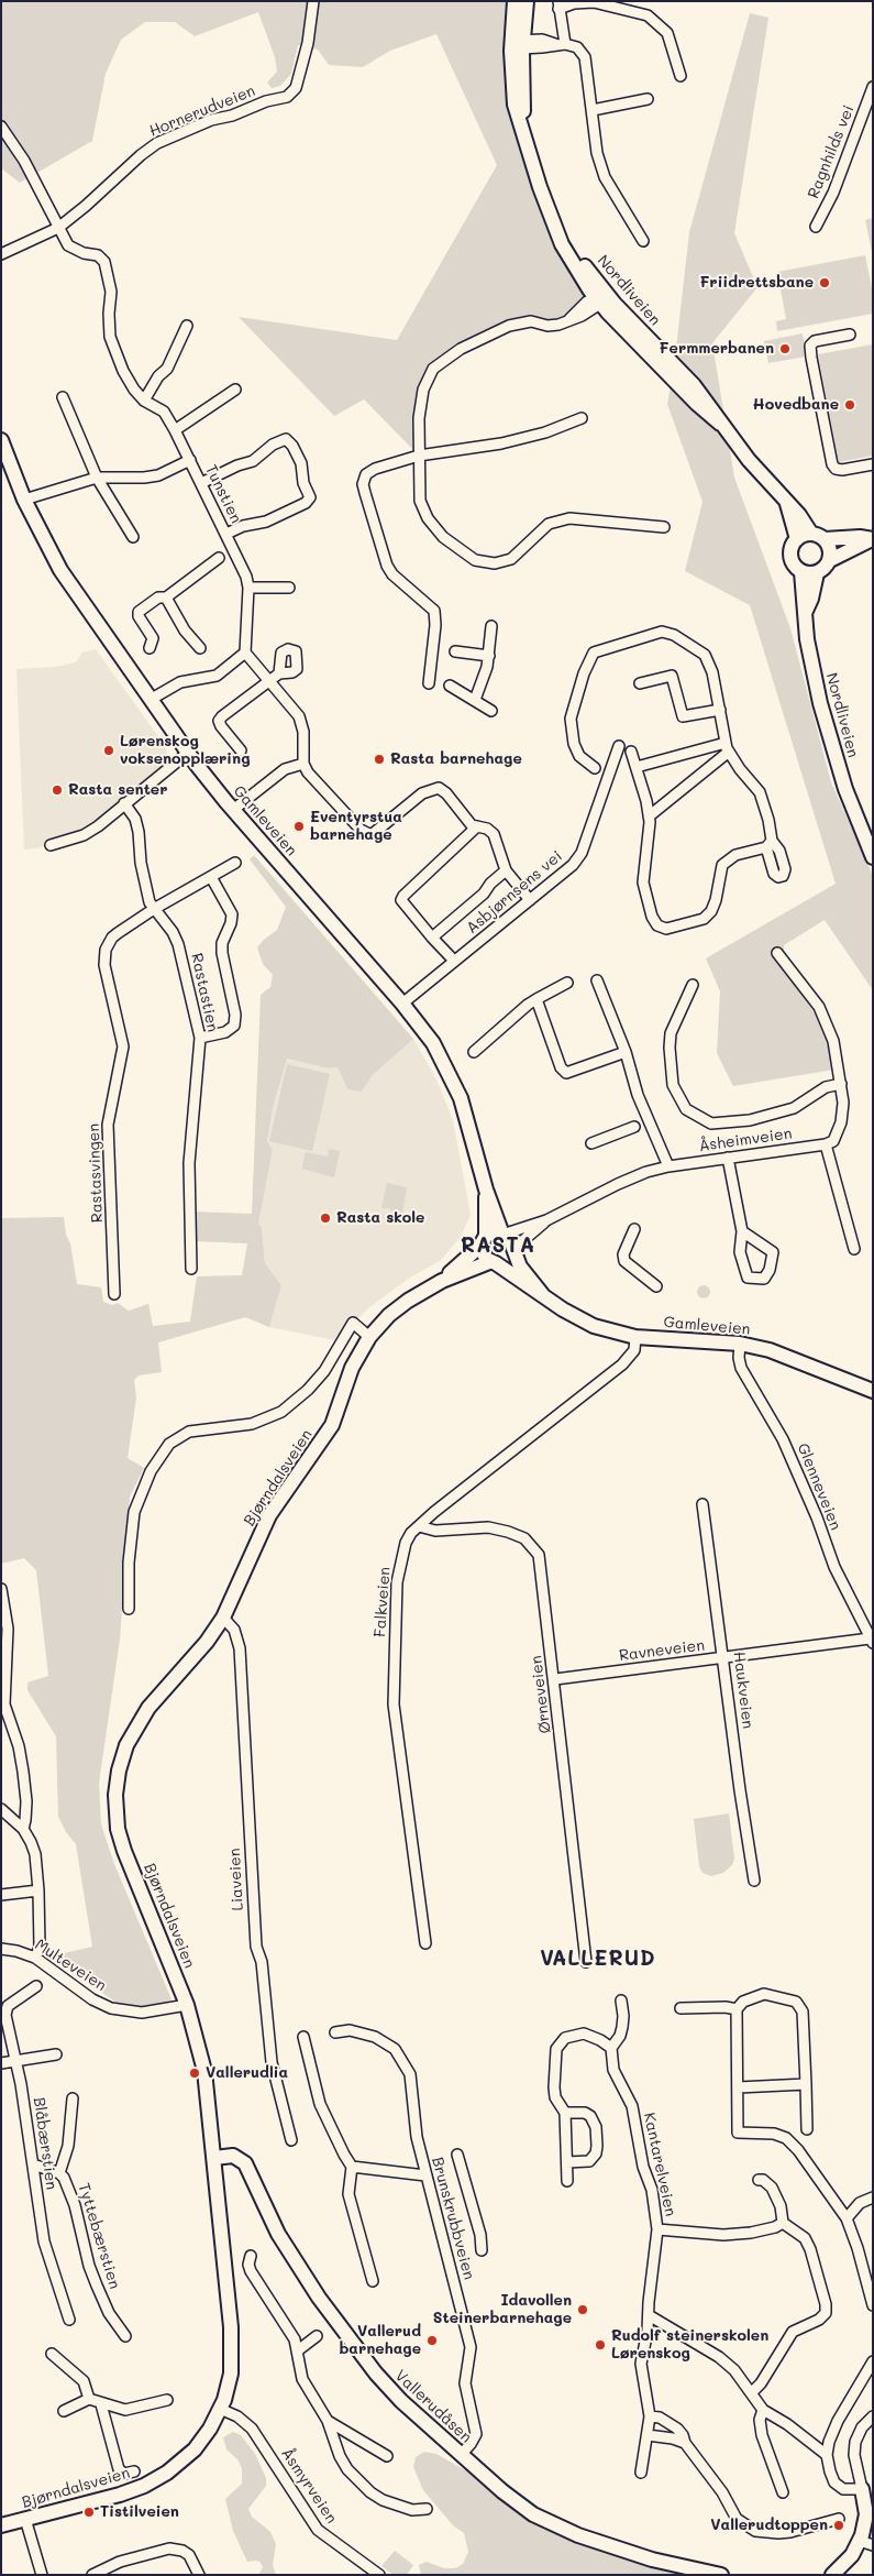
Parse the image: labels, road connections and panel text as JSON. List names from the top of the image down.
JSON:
{
  "streets": {
    "main road": [
      "Nordliveien",
      "Gamleveien",
      "Bjørndalsveien",
      "Vallerudåsen"
    ],
    "street": [
      "Hornerudveien",
      "Ragnhilds vei",
      "Tunstien",
      "Asbjørnsens vei",
      "Rastastien",
      "Åsheimveien",
      "Rastasvingen",
      "Glenneveien",
      "Falkveien",
      "Ravneveien",
      "Haukveien",
      "Ørneveien",
      "Liaveien",
      "Multeveien",
      "Blåbærstien",
      "Kantarelveien",
      "Brunskrubbveien",
      "Tyttebærstien",
      "Åsmyrveien"
    ]
  },
  "crossings": [
    ["Hornerudveien", "Tunstien"],
    ["Gamleveien", "Asbjørnsens vei"],
    ["Gamleveien", "Åsheimveien"],
    ["Gamleveien", "Bjørndalsveien"],
    ["Gamleveien", "Glenneveien"],
    ["Gamleveien", "Falkveien"],
    ["Rastastien", "Rastasvingen"],
    ["Åsheimveien", "Bjørndalsveien"],
    ["Bjørndalsveien", "Liaveien"],
    ["Bjørndalsveien", "Multeveien"],
    ["Bjørndalsveien", "Vallerudåsen"],
    ["Bjørndalsveien", "Åsmyrveien"],
    ["Glenneveien", "Ravneveien"],
    ["Falkveien", "Ørneveien"],
    ["Ravneveien", "Haukveien"],
    ["Ravneveien", "Ørneveien"],
    ["Blåbærstien", "Tyttebærstien"],
    ["Brunskrubbveien", "Vallerudåsen"]
  ],
  "districts": ["RASTA", "VALLERUD"],
  "places": [
    "Friidrettsbane",
    "Fermmerbanen",
    "Hovedbane",
    "Lørenskog voksenopplæring",
    "Rasta barnehage",
    "Rasta senter",
    "Eventyrstua barnehage",
    "Rasta skole",
    "Vallerudlia",
    "Idavollen Steinerbarnehage",
    "Vallerud barnehage",
    "Rudolf steinerskolen Lørenskog",
    "Tistilveien",
    "Vallerudtoppen"
  ]
}
